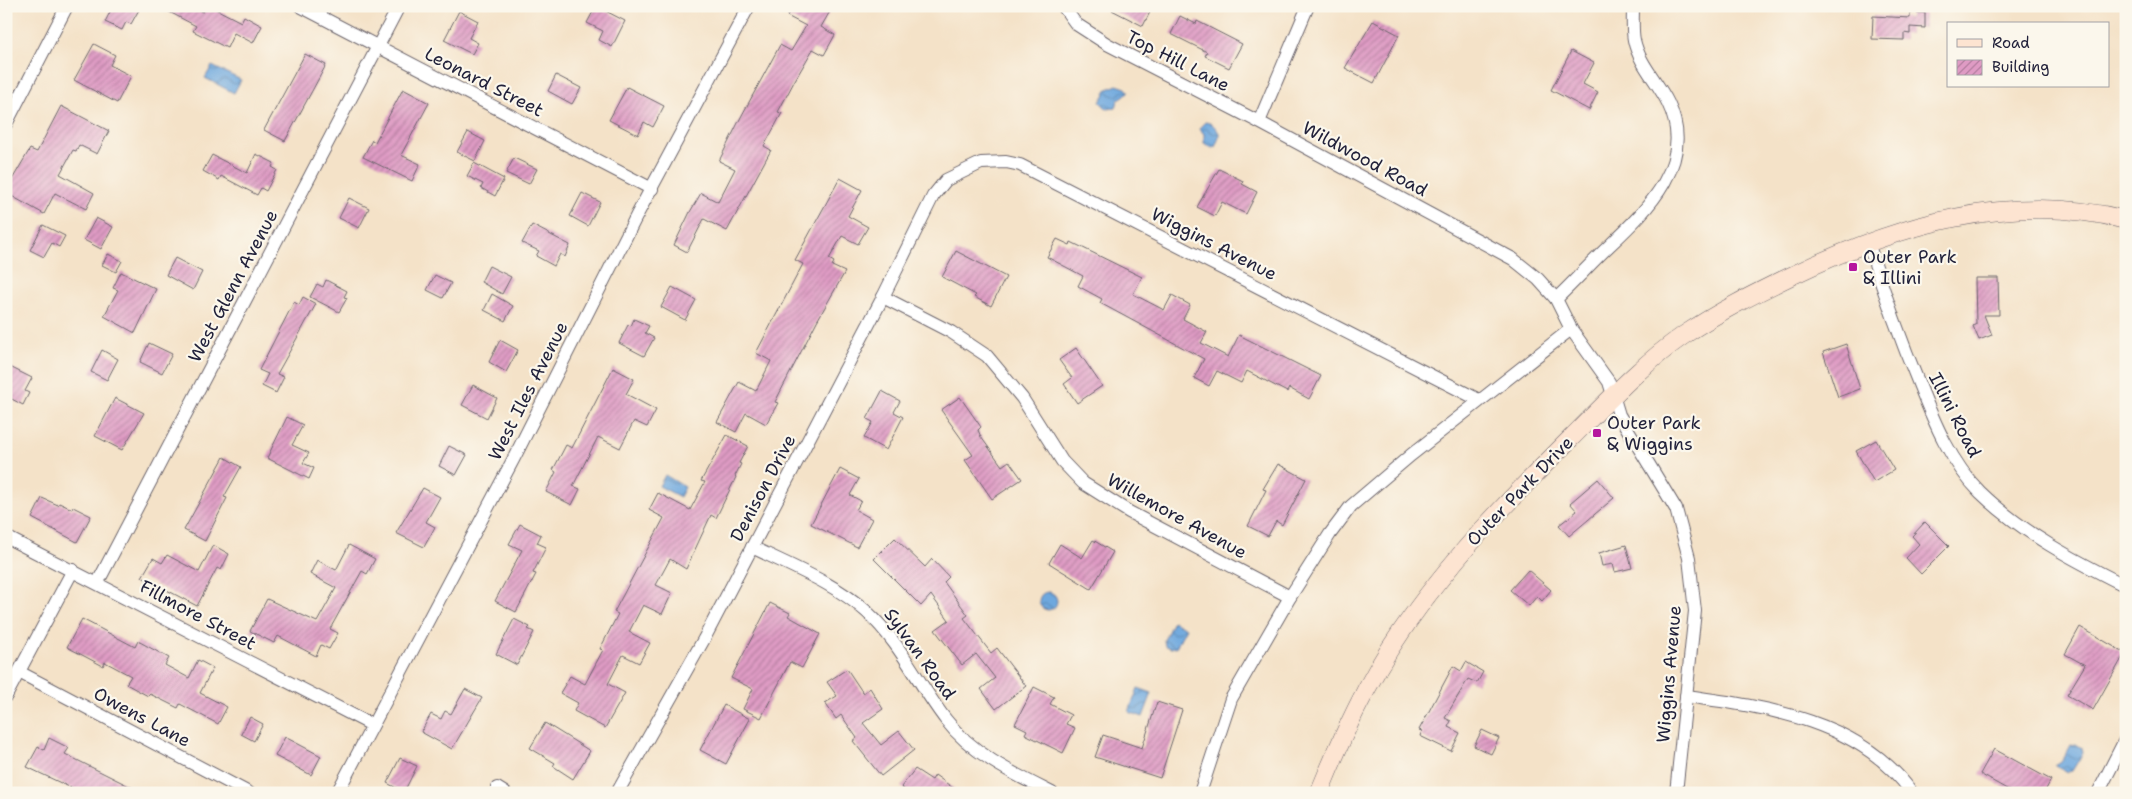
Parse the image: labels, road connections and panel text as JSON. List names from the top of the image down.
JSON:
{
  "streets": {
    "street": [
      "Top Hill Lane",
      "Leonard Street",
      "Wildwood Road",
      "Wiggins Avenue",
      "West Glenn Avenue",
      "West Iles Avenue",
      "Illini Road",
      "Denison Drive",
      "Outer Park Drive",
      "Willemore Avenue",
      "Fillmore Street",
      "Sylvan Road",
      "Owens Lane"
    ]
  },
  "crossings": [
    ["Top Hill Lane", "Wildwood Road"],
    ["Leonard Street", "West Glenn Avenue"],
    ["Leonard Street", "West Iles Avenue"],
    ["Wildwood Road", "Wiggins Avenue"],
    ["Wildwood Road", "Outer Park Drive"],
    ["Wiggins Avenue", "Denison Drive"],
    ["Wiggins Avenue", "Outer Park Drive"],
    ["West Glenn Avenue", "Fillmore Street"],
    ["West Iles Avenue", "Fillmore Street"],
    ["Illini Road", "Outer Park Drive"],
    ["Denison Drive", "Willemore Avenue"],
    ["Denison Drive", "Sylvan Road"]
  ],
  "places": {
    "transit": ["Outer Park & Illini", "Outer Park & Wiggins"]
  },
  "legend": ["Road", "Building"]
}
